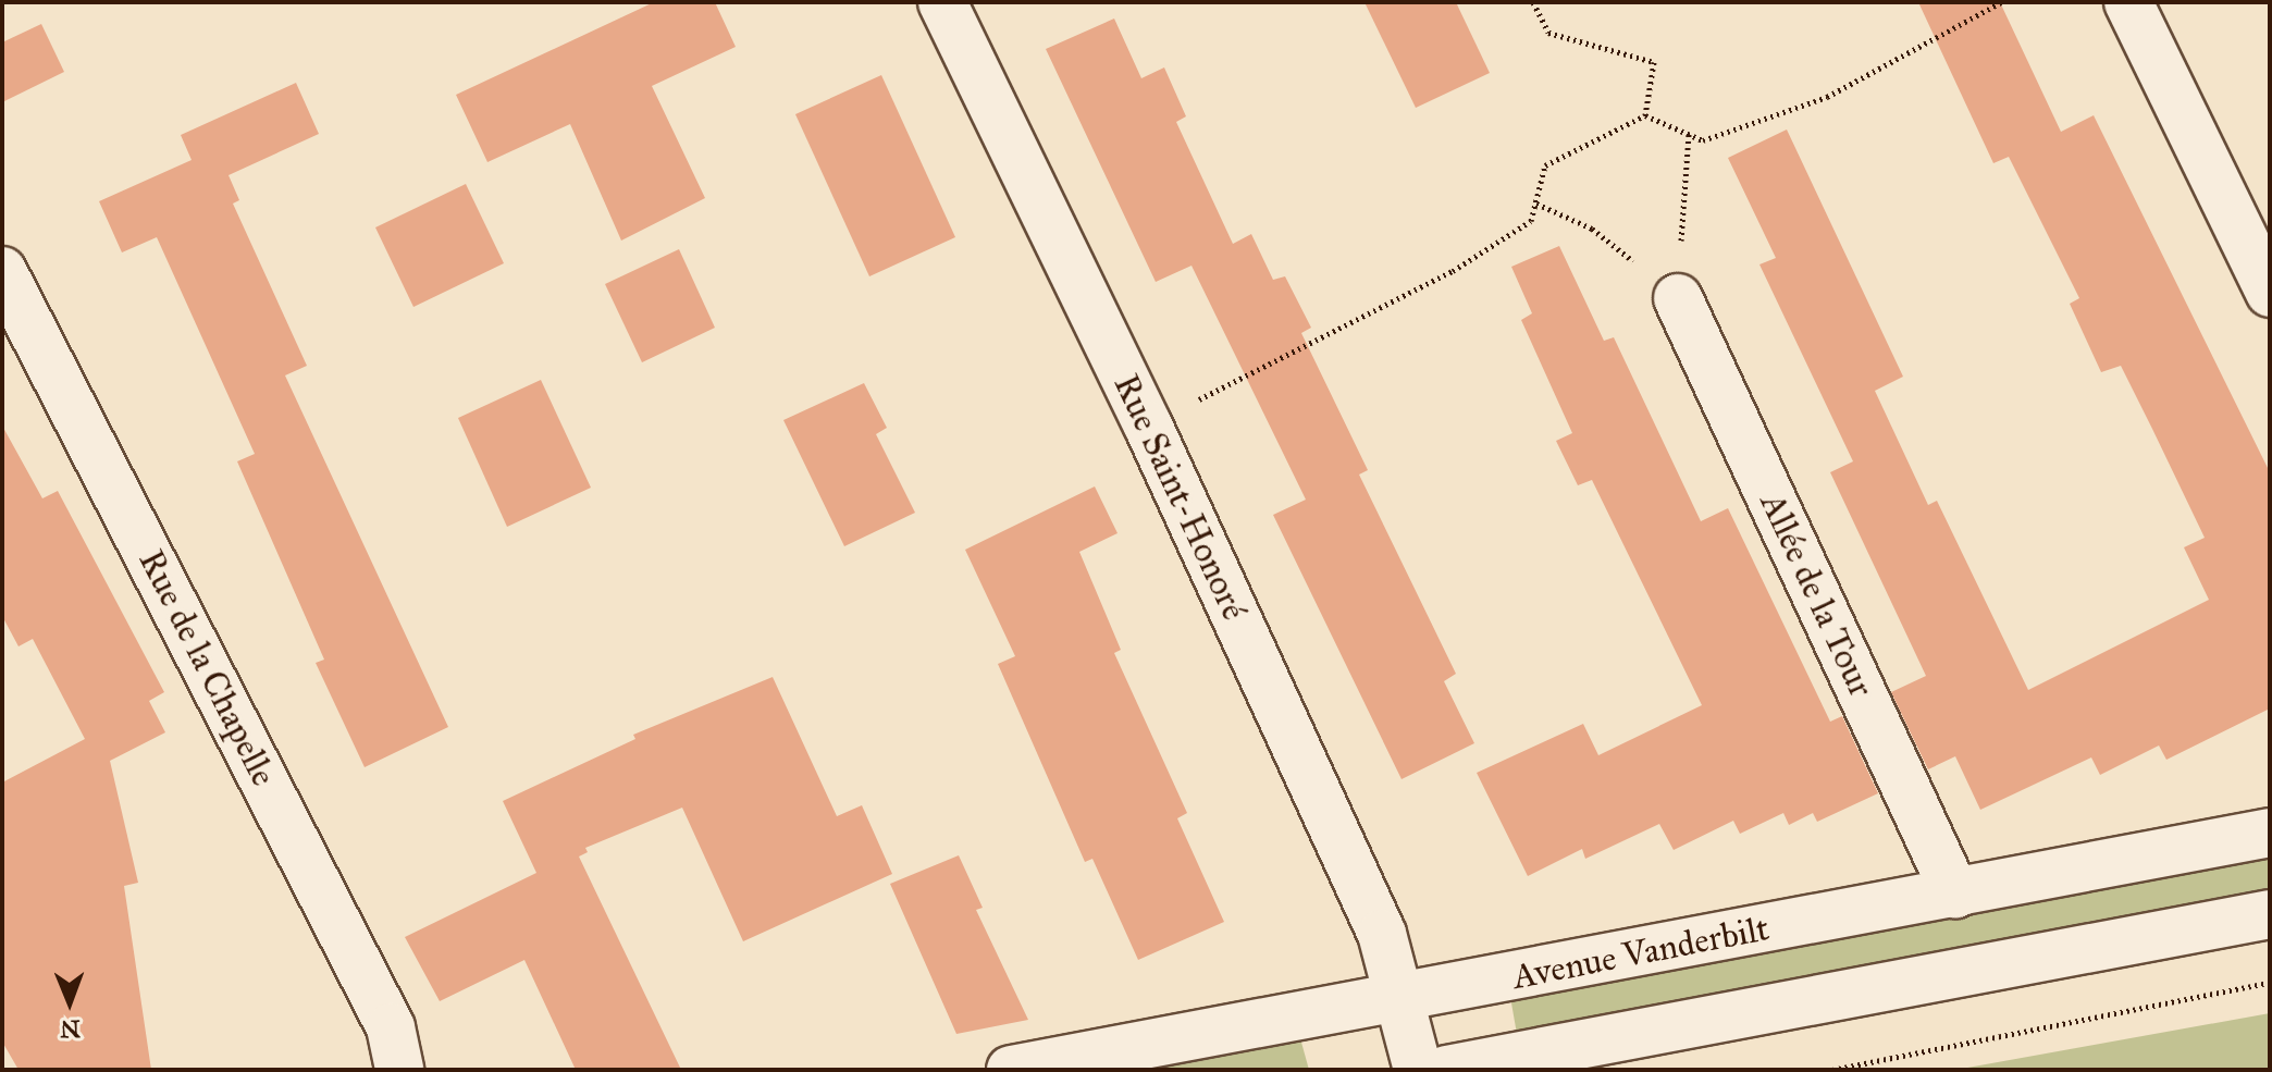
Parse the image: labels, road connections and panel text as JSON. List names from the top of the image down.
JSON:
{
  "streets": {
    "street": [
      "Rue Saint-Honoré",
      "Allée de la Tour",
      "Rue de la Chapelle",
      "Avenue Vanderbilt"
    ]
  },
  "crossings": [
    ["Rue Saint-Honoré", "Avenue Vanderbilt"],
    ["Allée de la Tour", "Avenue Vanderbilt"]
  ],
  "north": "bottom"
}
